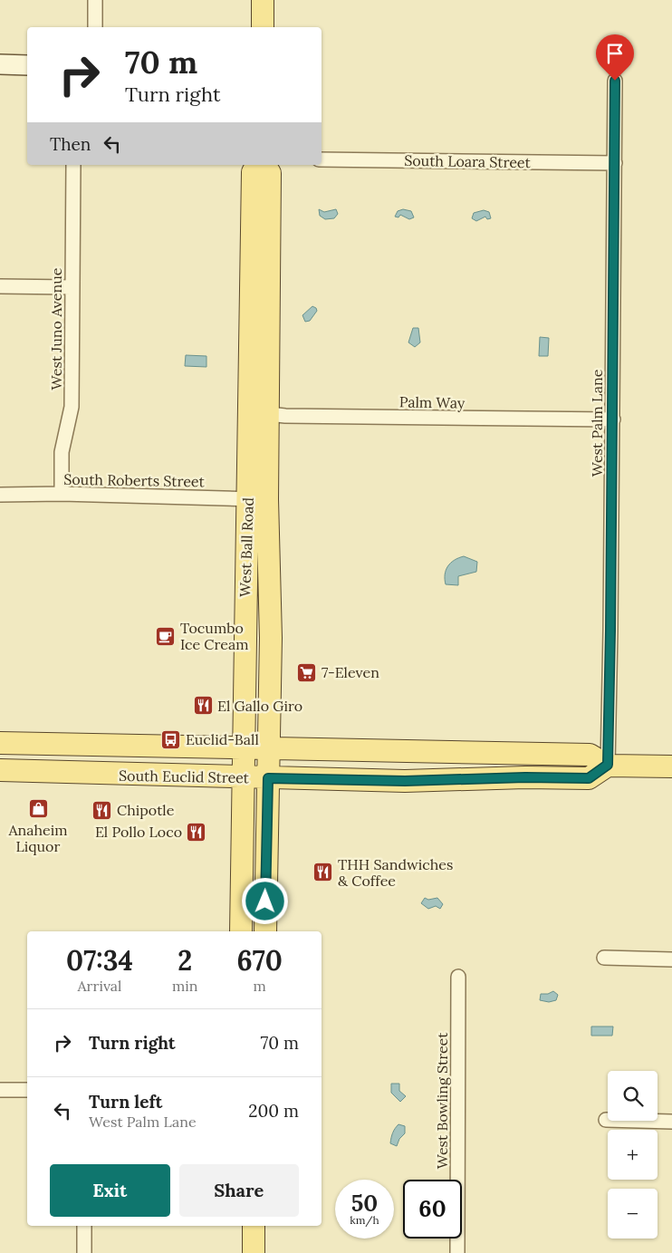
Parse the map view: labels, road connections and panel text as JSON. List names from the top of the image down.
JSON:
{
  "streets": {
    "main road": ["West Ball Road", "South Euclid Street"],
    "street": [
      "South Loara Street",
      "West Juno Avenue",
      "Palm Way",
      "West Palm Lane",
      "South Roberts Street",
      "West Bowling Street"
    ]
  },
  "crossings": [
    ["South Loara Street", "West Palm Lane"],
    ["West Juno Avenue", "South Roberts Street"],
    ["Palm Way", "West Palm Lane"],
    ["Palm Way", "West Ball Road"],
    ["West Palm Lane", "South Euclid Street"],
    ["South Roberts Street", "West Ball Road"],
    ["West Ball Road", "South Euclid Street"]
  ],
  "places": {
    "cafe": ["Tocumbo Ice Cream"],
    "supermarket": ["7-Eleven"],
    "restaurant": [
      "El Gallo Giro",
      "Chipotle",
      "El Pollo Loco",
      "THH Sandwiches & Coffee"
    ],
    "bus stop": ["Euclid-Ball"],
    "shop": ["Anaheim Liquor"]
  },
  "page": {
    "turn": ["70 m", "Turn right"],
    "then": "Then",
    "eta": [
      "07:34",
      "Arrival",
      "2",
      "min",
      "670",
      "m"
    ],
    "list": [
      {
        "name": "Turn right",
        "value": "70 m"
      },
      {
        "name": "Turn left",
        "note": "West Palm Lane",
        "value": "200 m"
      }
    ],
    "map_buttons": ["+", "−"],
    "buttons": ["Exit", "Share"],
    "speed": "50 km/h",
    "limit": "60"
  }
}
